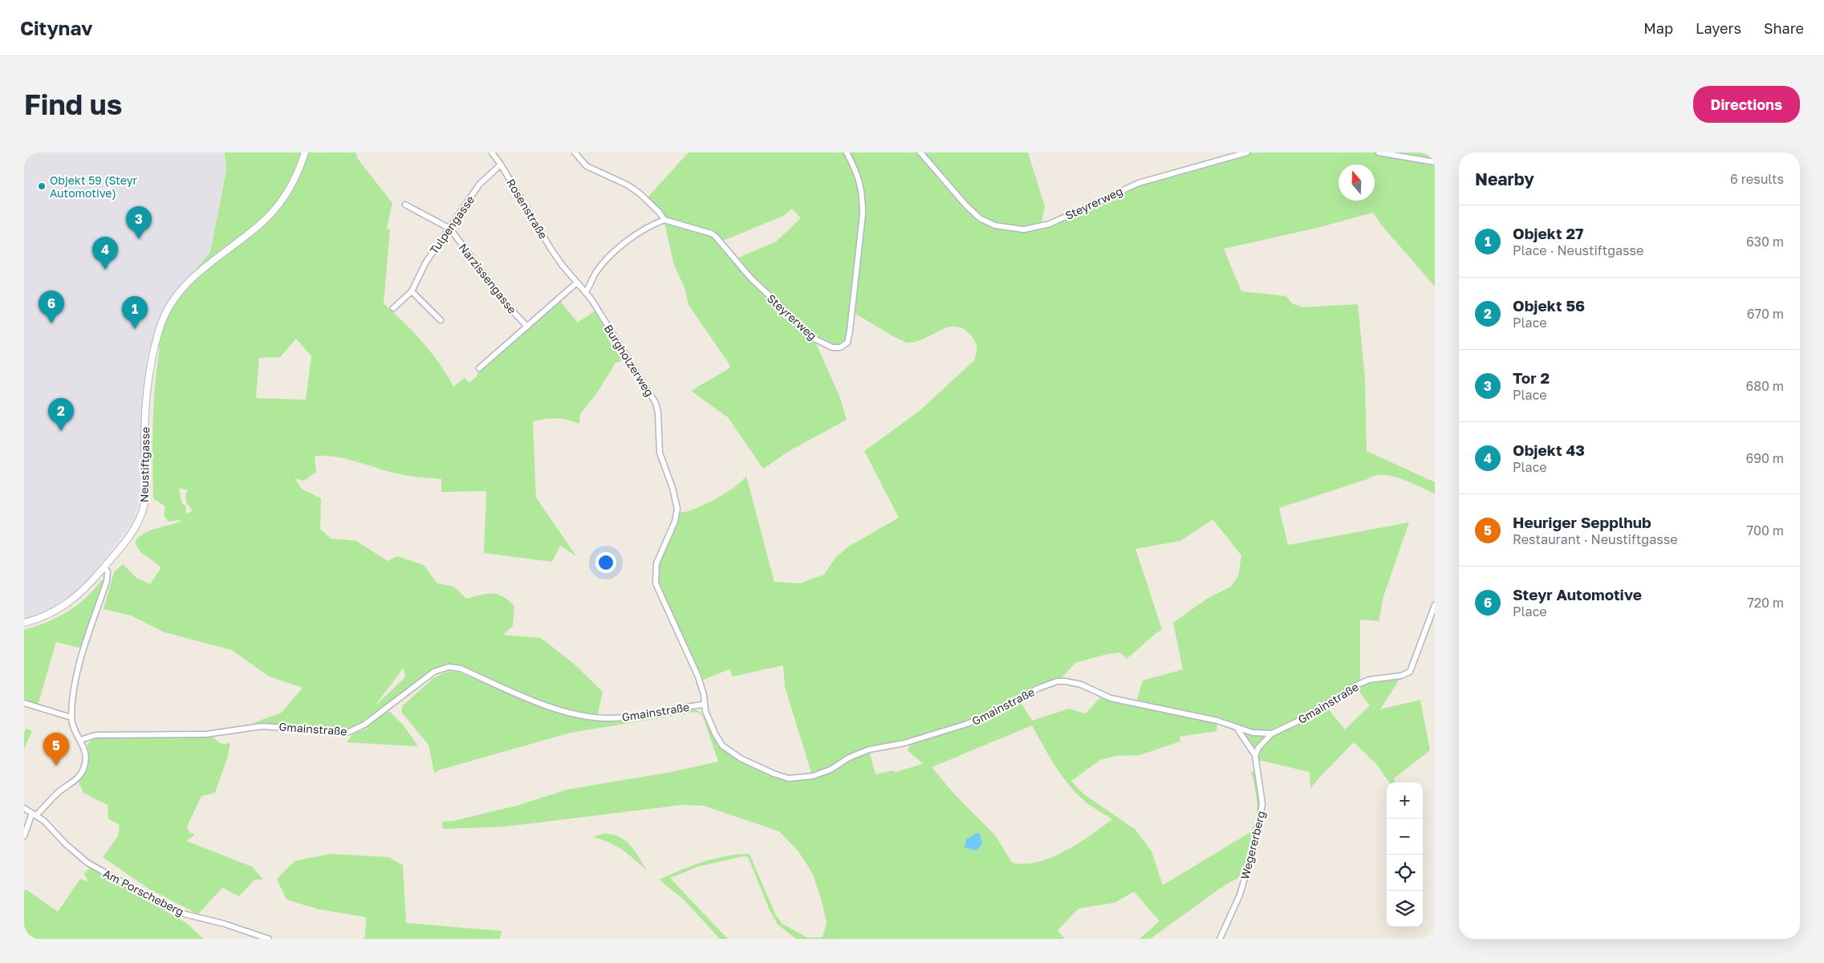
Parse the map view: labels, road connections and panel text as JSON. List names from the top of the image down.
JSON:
{
  "streets": {
    "street": [
      "Steyrerweg",
      "Rosenstraße",
      "Tulpengasse",
      "Narzissengasse",
      "Burgholzerweg",
      "Neustiftgasse",
      "Gmainstraße",
      "Wegererberg",
      "Am Porscheberg"
    ]
  },
  "crossings": [
    ["Rosenstraße", "Tulpengasse"],
    ["Rosenstraße", "Burgholzerweg"],
    ["Tulpengasse", "Narzissengasse"],
    ["Burgholzerweg", "Gmainstraße"],
    ["Gmainstraße", "Wegererberg"]
  ],
  "places": ["Objekt 59 (Steyr Automotive)"],
  "north": "top",
  "page": {
    "header": "Citynav",
    "nav": ["Map", "Layers", "Share"],
    "buttons": "Directions",
    "title": "Find us",
    "heading": ["Nearby", "6 results"],
    "list": [
      {
        "mark": "1",
        "name": "Objekt 27",
        "note": "Place · Neustiftgasse",
        "value": "630 m"
      },
      {
        "mark": "2",
        "name": "Objekt 56",
        "note": "Place",
        "value": "670 m"
      },
      {
        "mark": "3",
        "name": "Tor 2",
        "note": "Place",
        "value": "680 m"
      },
      {
        "mark": "4",
        "name": "Objekt 43",
        "note": "Place",
        "value": "690 m"
      },
      {
        "mark": "5",
        "name": "Heuriger Sepplhub",
        "note": "Restaurant · Neustiftgasse",
        "value": "700 m"
      },
      {
        "mark": "6",
        "name": "Steyr Automotive",
        "note": "Place",
        "value": "720 m"
      }
    ],
    "pins": [
      "3",
      "4",
      "6",
      "1",
      "2",
      "5"
    ],
    "map_buttons": ["+", "−"]
  }
}
